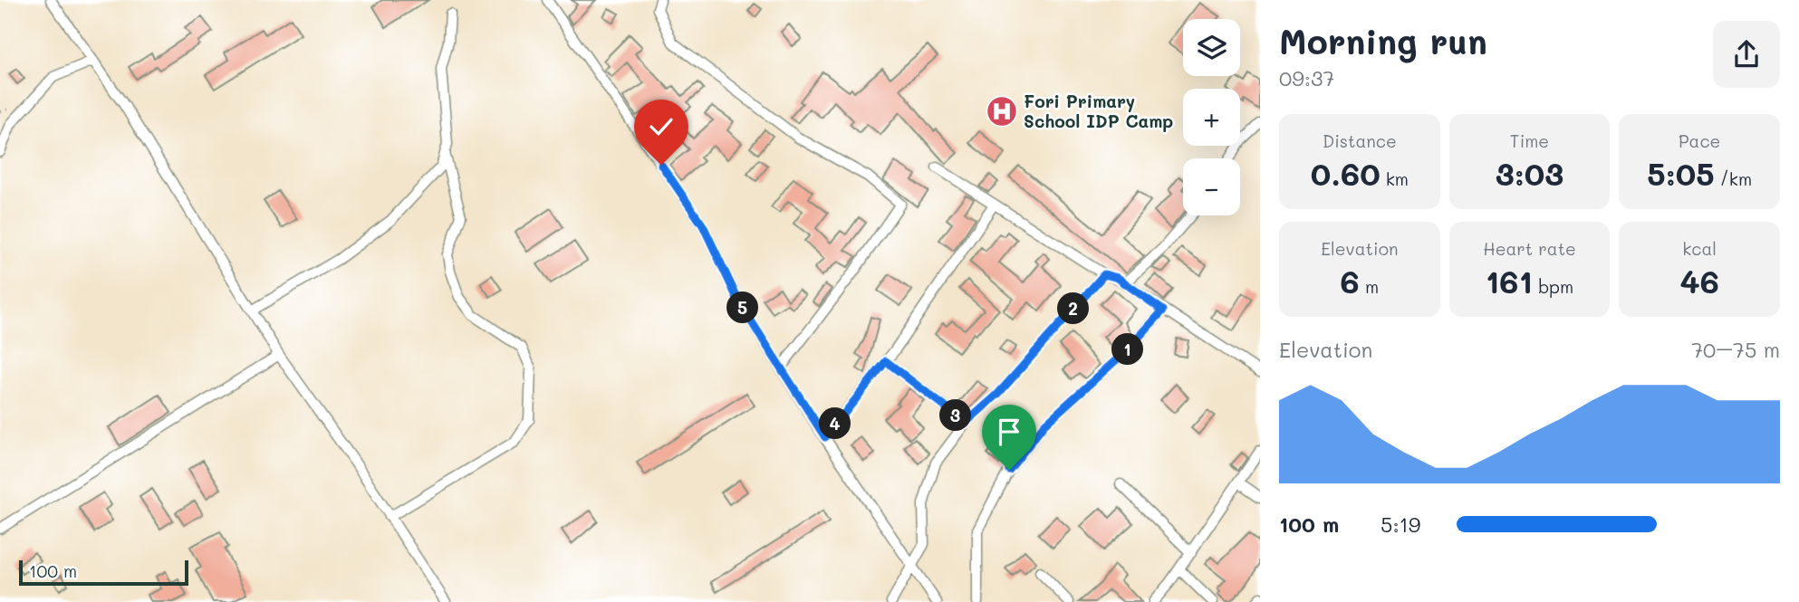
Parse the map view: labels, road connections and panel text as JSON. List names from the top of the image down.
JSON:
{
  "places": {
    "hospital": ["Fori Primary School IDP Camp"]
  },
  "scale_bar": "100 m",
  "page": {
    "heading": ["Morning run", "09:37"],
    "map_buttons": ["+", "−"],
    "stats": [
      ["Distance", "0.60 km"],
      ["Time", "3:03"],
      ["Pace", "5:05 /km"],
      ["Elevation", "6 m"],
      ["Heart rate", "161 bpm"],
      ["kcal", "46"]
    ],
    "pins": [
      "5",
      "2",
      "1",
      "3",
      "4"
    ],
    "chart": ["Elevation", "70–75 m"],
    "list": [
      {
        "name": "100 m",
        "note": "5:19"
      }
    ],
    "scale": "100 m"
  }
}
